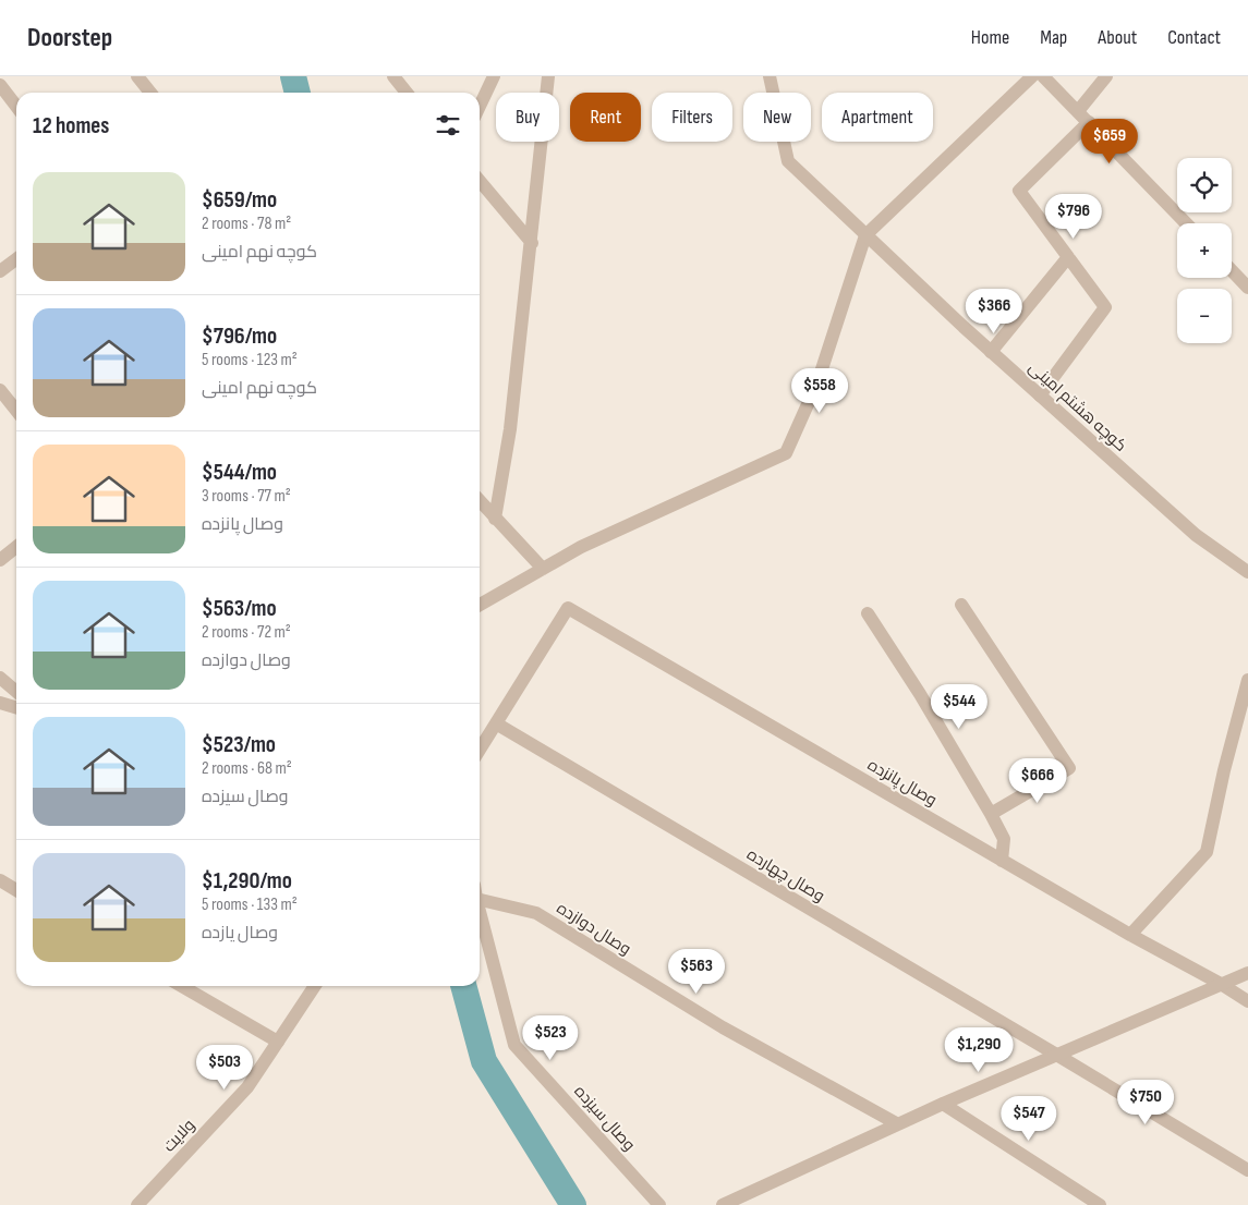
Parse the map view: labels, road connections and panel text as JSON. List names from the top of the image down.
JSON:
{
  "streets": {
    "street": [
      "کوچه هشتم امینی",
      "وصال پانزده",
      "وصال چهارده",
      "وصال دوازده",
      "وصال سیزده",
      "ولایت"
    ]
  },
  "crossings": [
    ["وصال پانزده", "وصال چهارده"]
  ],
  "page": {
    "header": "Doorstep",
    "nav": [
      "Home",
      "Map",
      "About",
      "Contact"
    ],
    "chip": [
      "Buy",
      "Rent",
      "Filters",
      "New",
      "Apartment"
    ],
    "heading": "12 homes",
    "price": [
      "$659",
      "$796",
      "$366",
      "$558",
      "$544",
      "$666",
      "$563",
      "$523",
      "$1,290",
      "$503",
      "$750",
      "$547"
    ],
    "map_buttons": ["+", "−"],
    "list": [
      {
        "name": "$659/mo",
        "note": "2 rooms · 78 m² · کوچه نهم امینی"
      },
      {
        "name": "$796/mo",
        "note": "5 rooms · 123 m² · کوچه نهم امینی"
      },
      {
        "name": "$544/mo",
        "note": "3 rooms · 77 m² · وصال پانزده"
      },
      {
        "name": "$563/mo",
        "note": "2 rooms · 72 m² · وصال دوازده"
      },
      {
        "name": "$523/mo",
        "note": "2 rooms · 68 m² · وصال سیزده"
      },
      {
        "name": "$1,290/mo",
        "note": "5 rooms · 133 m² · وصال یازده"
      }
    ]
  }
}
